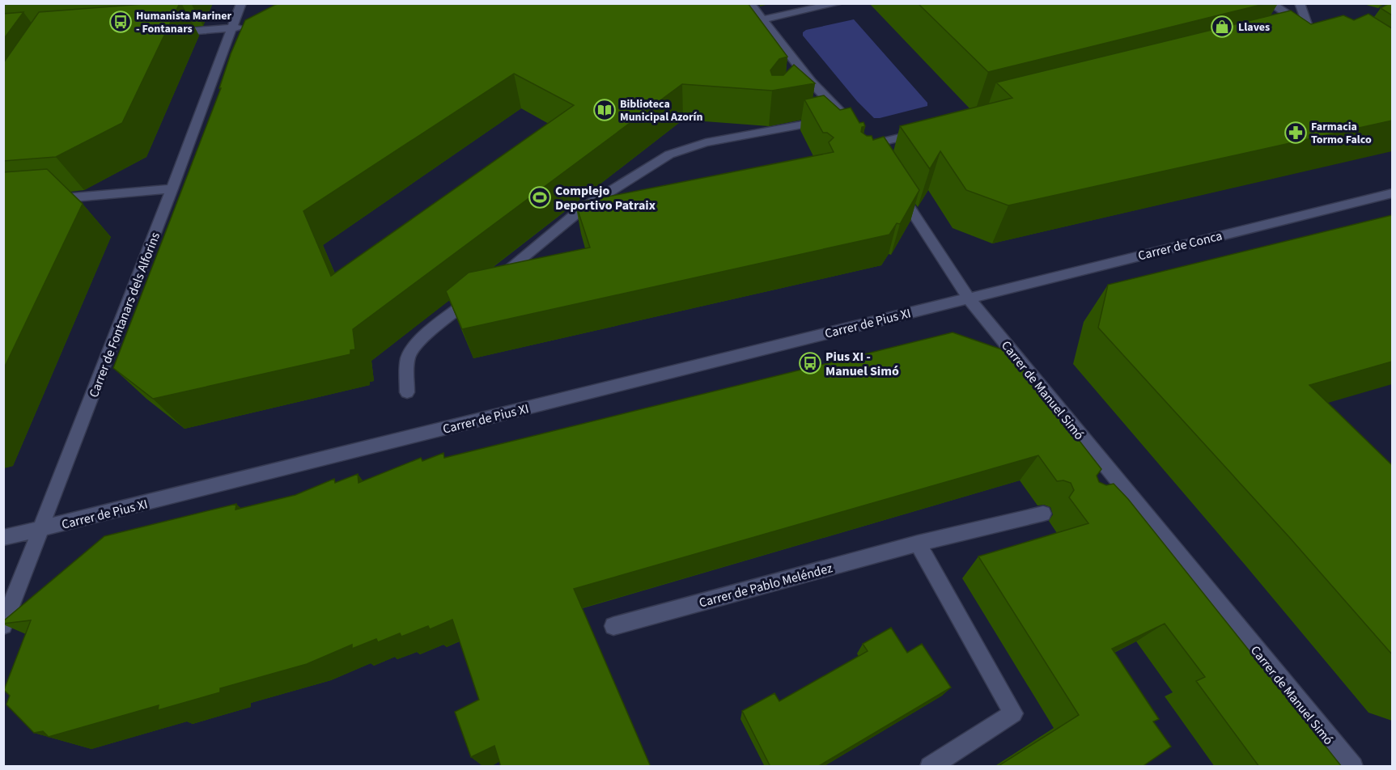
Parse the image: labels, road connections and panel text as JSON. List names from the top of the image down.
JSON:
{
  "streets": {
    "street": [
      "Carrer de Conca",
      "Carrer de Fontanars dels Alforins",
      "Carrer de Pius XI",
      "Carrer de Manuel Simó",
      "Carrer de Pablo Meléndez"
    ]
  },
  "crossings": [
    ["Carrer de Conca", "Carrer de Pius XI"],
    ["Carrer de Conca", "Carrer de Manuel Simó"],
    ["Carrer de Fontanars dels Alforins", "Carrer de Pius XI"],
    ["Carrer de Pius XI", "Carrer de Manuel Simó"]
  ],
  "places": {
    "bus stop": ["Humanista Mariner - Fontanars", "Pius XI - Manuel Simó"],
    "shop": ["Llaves"],
    "library": ["Biblioteca Municipal Azorín"],
    "pharmacy": ["Farmacia Tormo Falco"],
    "sports": ["Complejo Deportivo Patraix"]
  }
}
